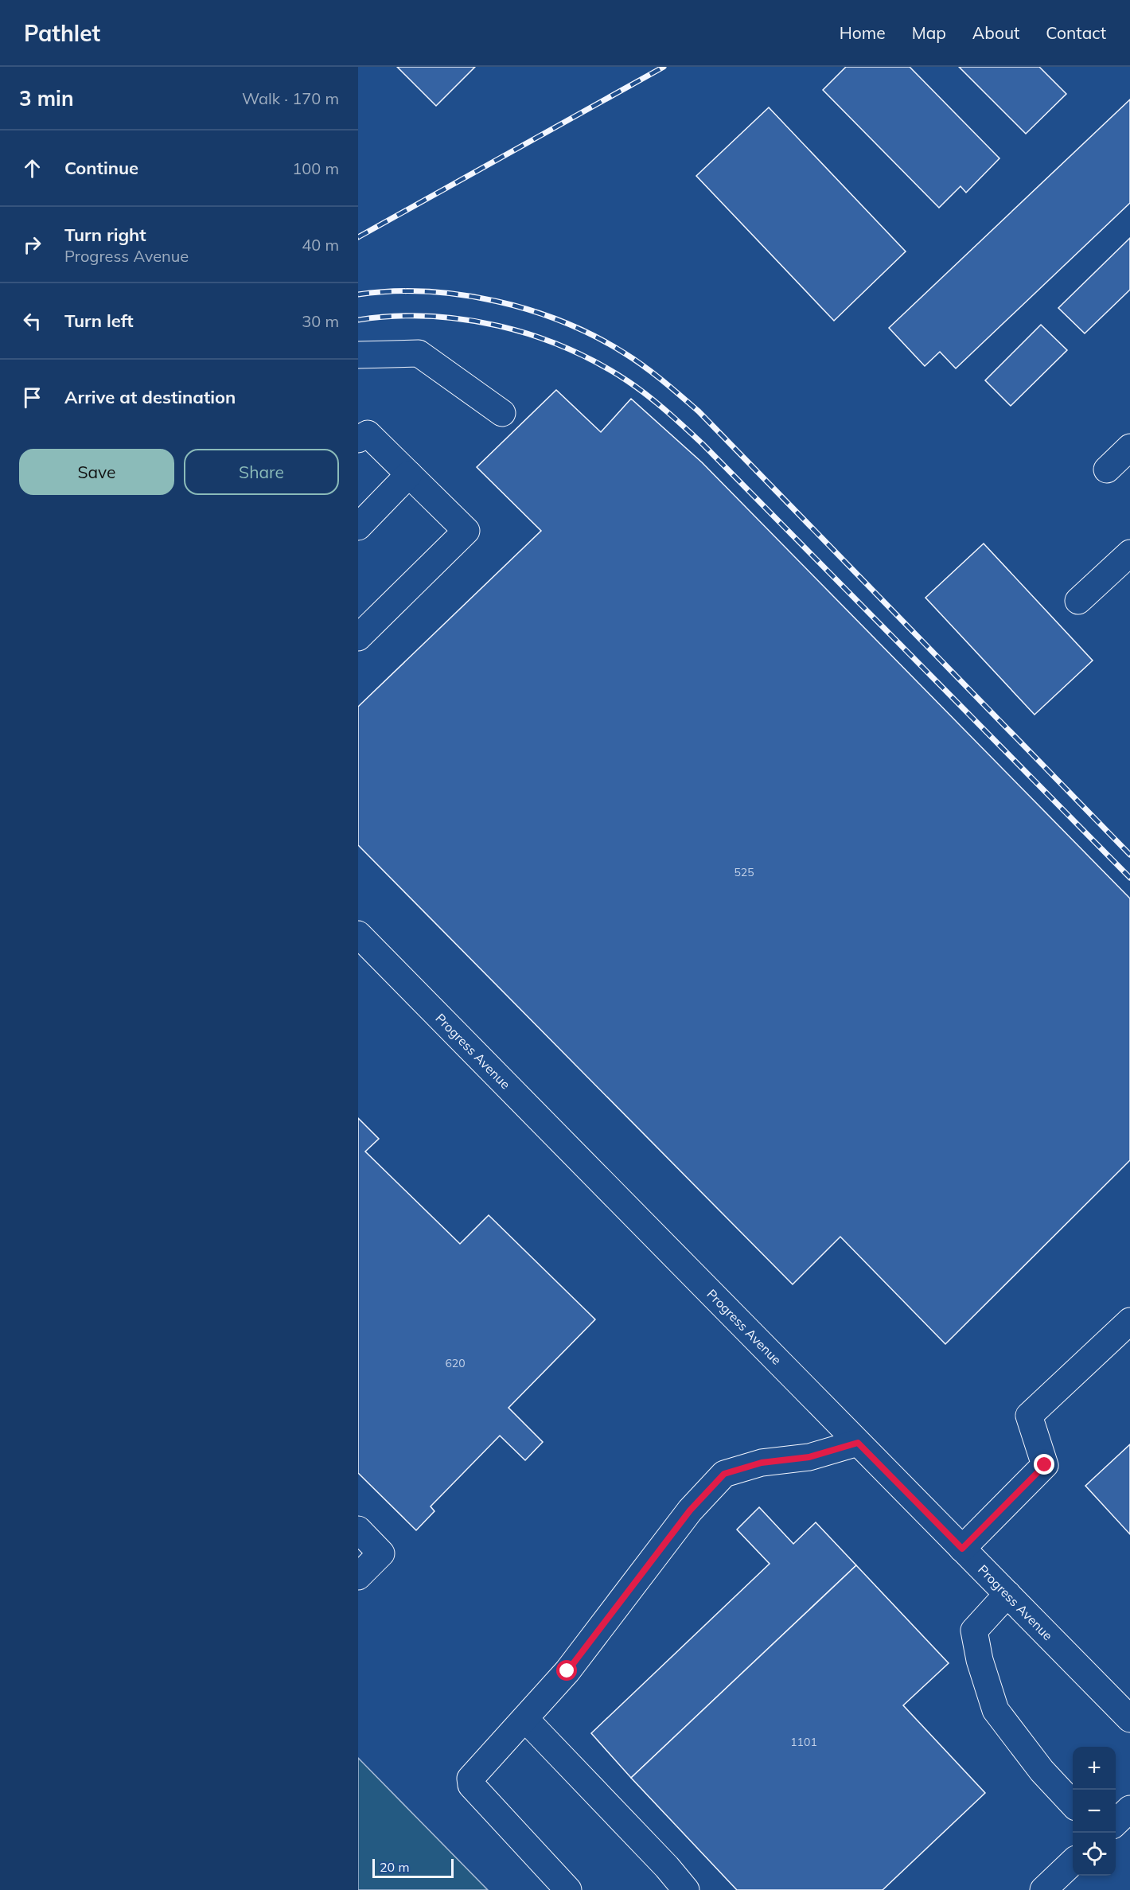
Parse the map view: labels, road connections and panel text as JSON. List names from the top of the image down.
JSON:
{
  "streets": {
    "street": ["Progress Avenue"]
  },
  "house_numbers": ["525", "620", "1101"],
  "scale_bar": "20 m",
  "page": {
    "header": "Pathlet",
    "nav": [
      "Home",
      "Map",
      "About",
      "Contact"
    ],
    "heading": ["3 min", "Walk · 170 m"],
    "list": [
      ["Continue", "100 m"],
      ["Turn right", "Progress Avenue", "40 m"],
      ["Turn left", "30 m"],
      "Arrive at destination"
    ],
    "buttons": ["Save", "Share"],
    "map_buttons": ["+", "−"],
    "scale": "20 m"
  }
}
